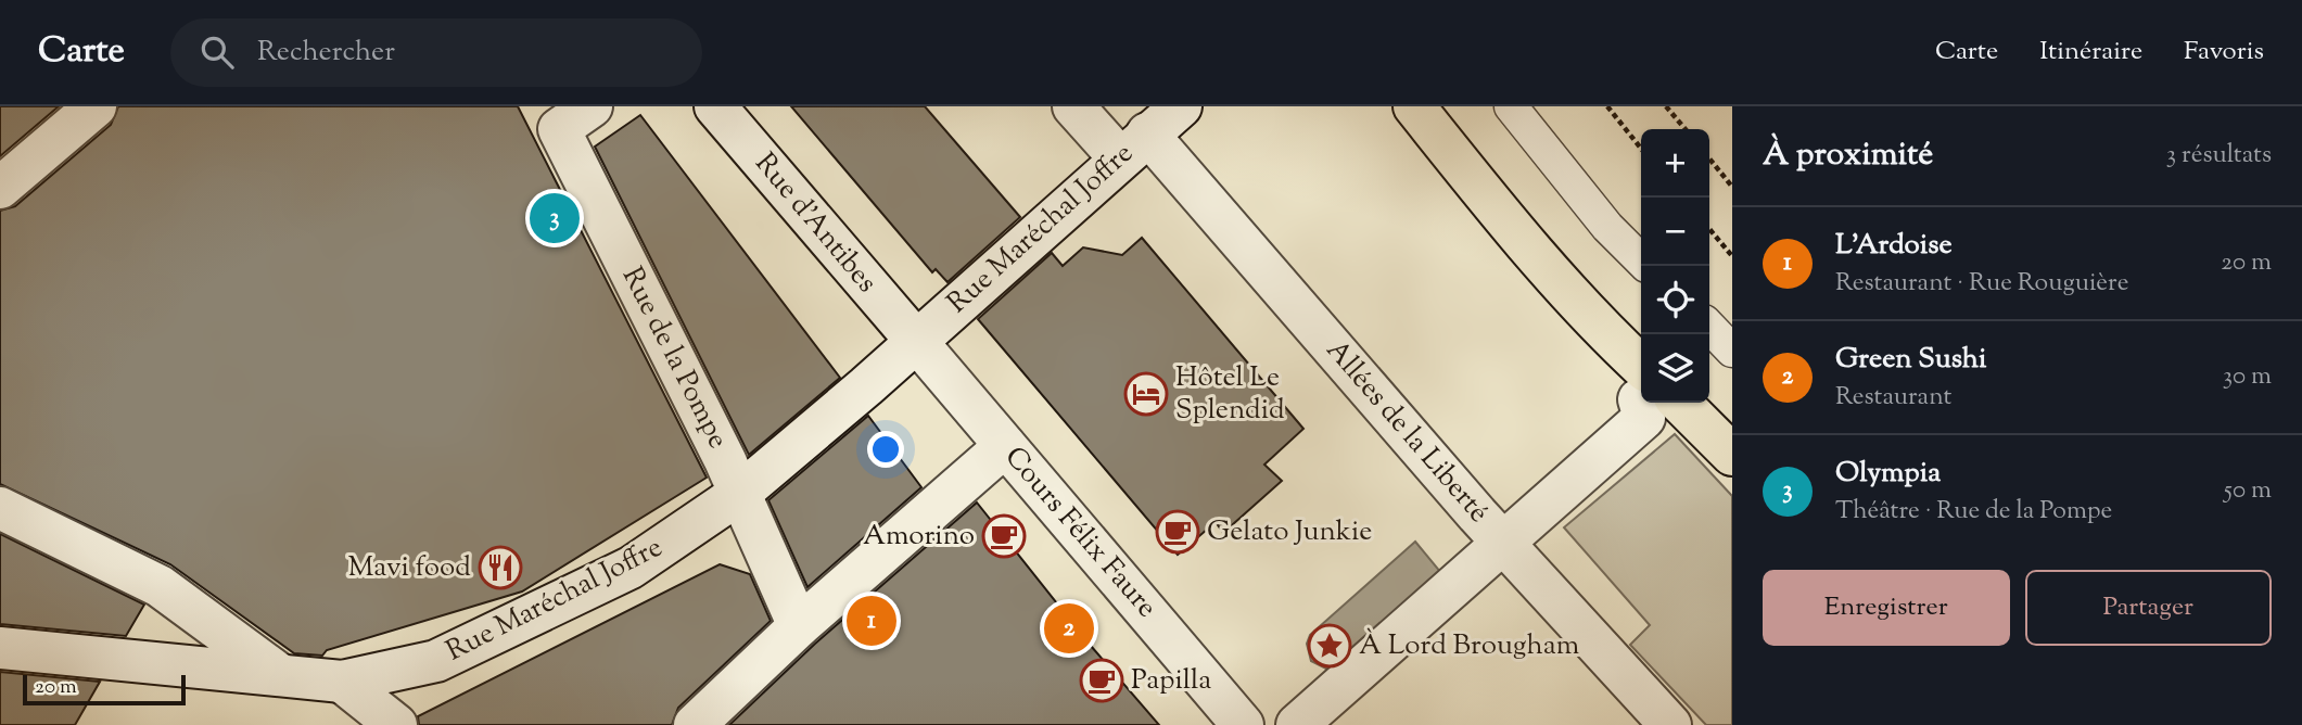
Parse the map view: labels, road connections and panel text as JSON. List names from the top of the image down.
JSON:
{
  "streets": {
    "street": [
      "Rue d'Antibes",
      "Rue Maréchal Joffre",
      "Rue de la Pompe",
      "Allées de la Liberté",
      "Cours Félix Faure"
    ]
  },
  "crossings": [
    ["Rue d'Antibes", "Rue Maréchal Joffre"],
    ["Rue d'Antibes", "Cours Félix Faure"],
    ["Rue Maréchal Joffre", "Rue de la Pompe"],
    ["Rue Maréchal Joffre", "Allées de la Liberté"],
    ["Rue Maréchal Joffre", "Cours Félix Faure"]
  ],
  "places": {
    "hotel": ["Hôtel Le Splendid"],
    "cafe": ["Gelato Junkie", "Amorino", "Papilla"],
    "restaurant": ["Mavi food"],
    "place": ["À Lord Brougham"]
  },
  "scale_bar": "20 m",
  "page": {
    "header": "Carte",
    "search": "Rechercher",
    "nav": ["Carte", "Itinéraire", "Favoris"],
    "heading": ["À proximité", "3 résultats"],
    "map_buttons": ["+", "−"],
    "pins": ["3", "1", "2"],
    "list": [
      {
        "mark": "1",
        "name": "L'Ardoise",
        "note": "Restaurant · Rue Rouguière",
        "value": "20 m"
      },
      {
        "mark": "2",
        "name": "Green Sushi",
        "note": "Restaurant",
        "value": "30 m"
      },
      {
        "mark": "3",
        "name": "Olympia",
        "note": "Théâtre · Rue de la Pompe",
        "value": "50 m"
      }
    ],
    "buttons": ["Enregistrer", "Partager"],
    "scale": "20 m"
  }
}
